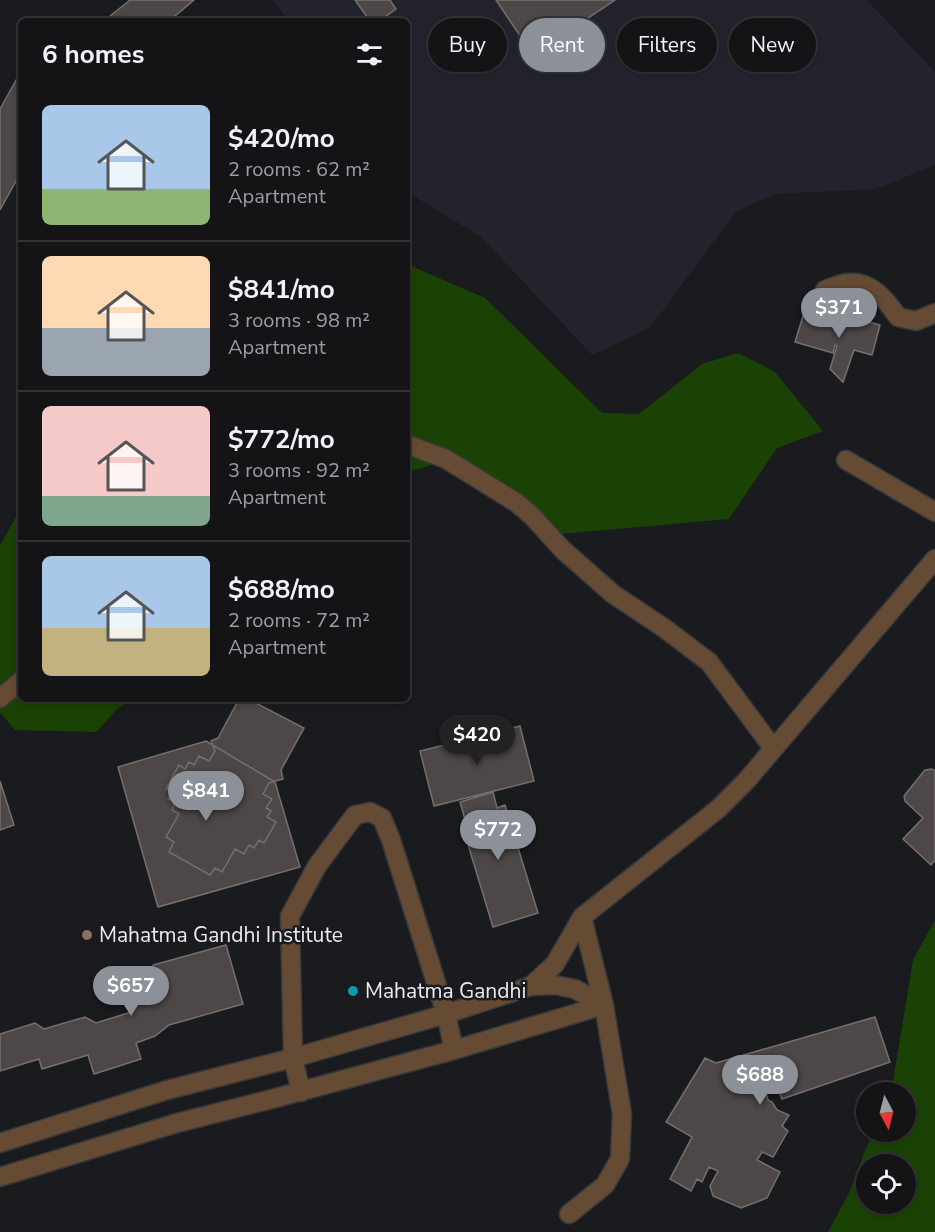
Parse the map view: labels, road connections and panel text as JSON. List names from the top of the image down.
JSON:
{
  "places": ["Mahatma Gandhi Institute", "Mahatma Gandhi"],
  "north": "bottom",
  "page": {
    "chip": [
      "Buy",
      "Rent",
      "Filters",
      "New"
    ],
    "heading": "6 homes",
    "list": [
      {
        "name": "$420/mo",
        "note": "2 rooms · 62 m² · Apartment"
      },
      {
        "name": "$841/mo",
        "note": "3 rooms · 98 m² · Apartment"
      },
      {
        "name": "$772/mo",
        "note": "3 rooms · 92 m² · Apartment"
      },
      {
        "name": "$688/mo",
        "note": "2 rooms · 72 m² · Apartment"
      }
    ],
    "price": [
      "$371",
      "$420",
      "$841",
      "$772",
      "$657",
      "$688"
    ]
  }
}
